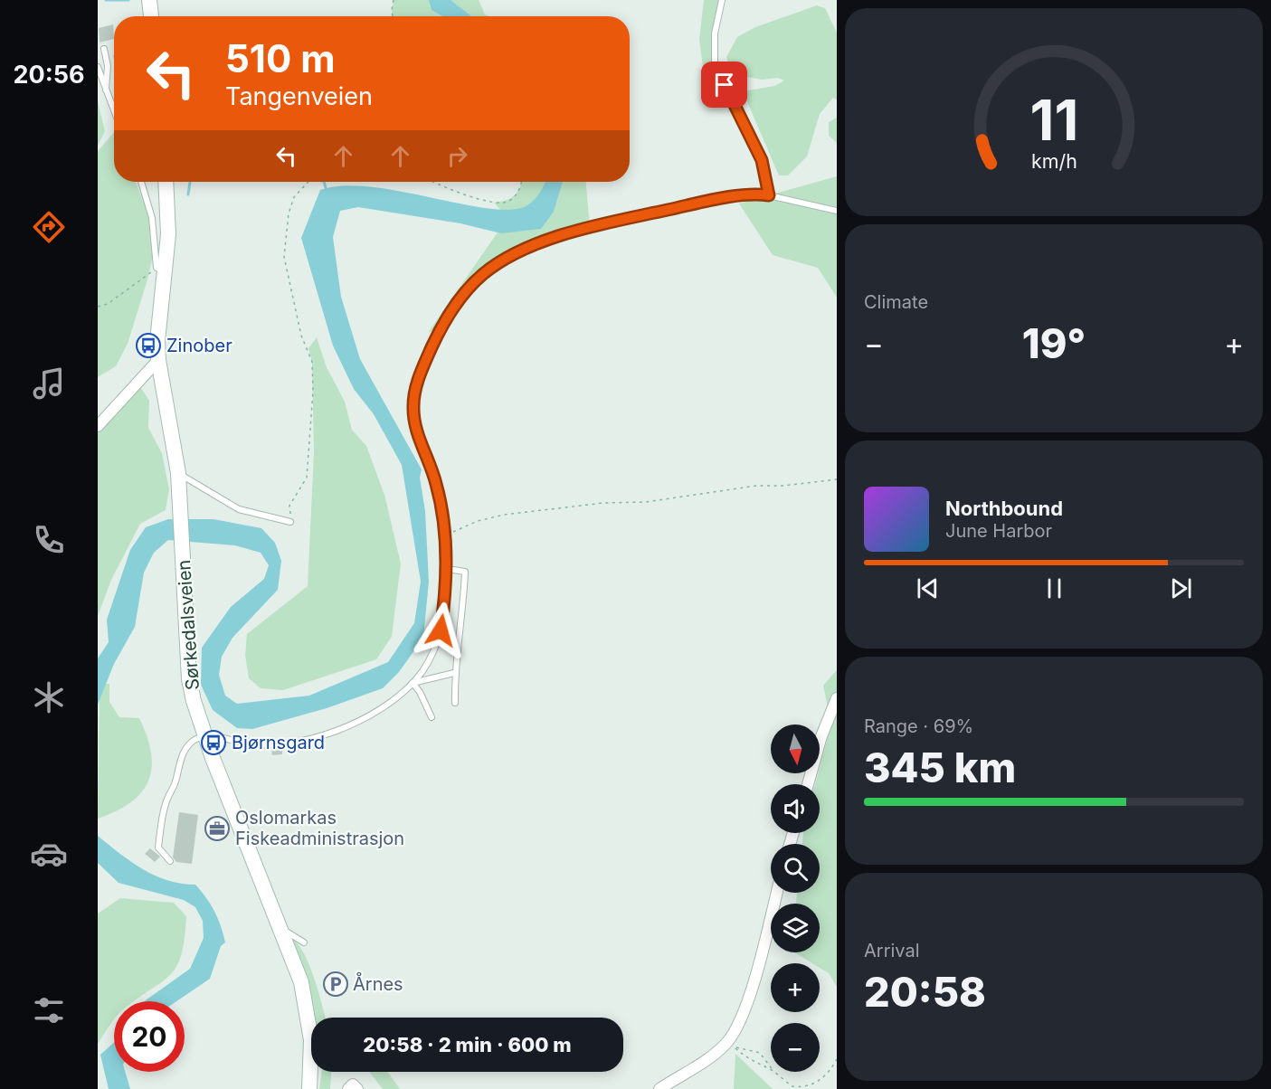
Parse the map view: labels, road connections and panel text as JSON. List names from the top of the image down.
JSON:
{
  "streets": {
    "street": ["Sørkedalsveien"]
  },
  "places": {
    "bus stop": ["Zinober", "Bjørnsgard"],
    "office": ["Oslomarkas Fiskeadministrasjon"],
    "parking": ["Årnes"]
  },
  "north": "bottom",
  "page": {
    "tabs": "20:56",
    "turn": ["510 m", "Tangenveien"],
    "tile": [
      "Climate",
      ["Range · 69%", "345 km"],
      ["Arrival", "20:58"]
    ],
    "heat": ["−", "19°", "+"],
    "song": ["Northbound", "June Harbor"],
    "map_buttons": ["+", "−"],
    "limit": "20",
    "trip": "20:58 · 2 min · 600 m",
    "gauge": ["11", "km/h"]
  }
}
